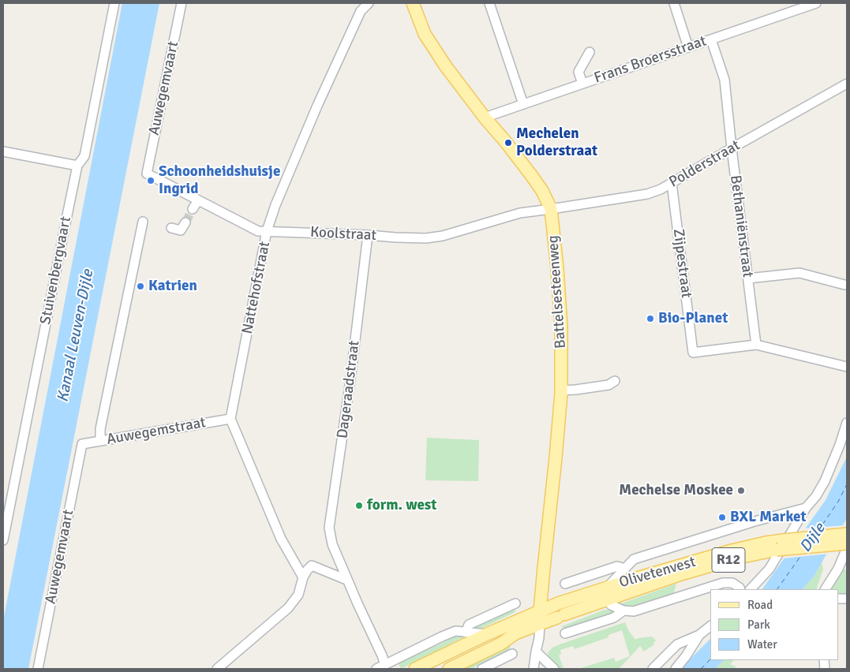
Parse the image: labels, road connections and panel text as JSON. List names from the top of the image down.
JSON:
{
  "streets": {
    "main road": ["Battelsesteenweg", "R12", "Olivetenvest"],
    "street": [
      "Frans Broersstraat",
      "Auwegemvaart",
      "Polderstraat",
      "Bethaniënstraat",
      "Koolstraat",
      "Zijpestraat",
      "Stuivenbergvaart",
      "Nattehofstraat",
      "Dageraadstraat",
      "Auwegemstraat"
    ]
  },
  "crossings": [
    ["Frans Broersstraat", "Bethaniënstraat"],
    ["Frans Broersstraat", "Battelsesteenweg"],
    ["Auwegemvaart", "Koolstraat"],
    ["Auwegemvaart", "Auwegemstraat"],
    ["Polderstraat", "Bethaniënstraat"],
    ["Polderstraat", "Koolstraat"],
    ["Polderstraat", "Zijpestraat"],
    ["Polderstraat", "Battelsesteenweg"],
    ["Bethaniënstraat", "Zijpestraat"],
    ["Koolstraat", "Nattehofstraat"],
    ["Koolstraat", "Battelsesteenweg"],
    ["Koolstraat", "Dageraadstraat"],
    ["Nattehofstraat", "Auwegemstraat"],
    ["Battelsesteenweg", "R12"],
    ["Battelsesteenweg", "Olivetenvest"],
    ["R12", "Olivetenvest"]
  ],
  "water": ["Kanaal Leuven-Dijle", "Dijle"],
  "places": [
    "Mechelen Polderstraat",
    "Schoonheidshuisje Ingrid",
    "Katrien",
    "Bio-Planet",
    "Mechelse Moskee",
    "form. west",
    "BXL Market"
  ],
  "legend": ["Road", "Park", "Water"]
}
